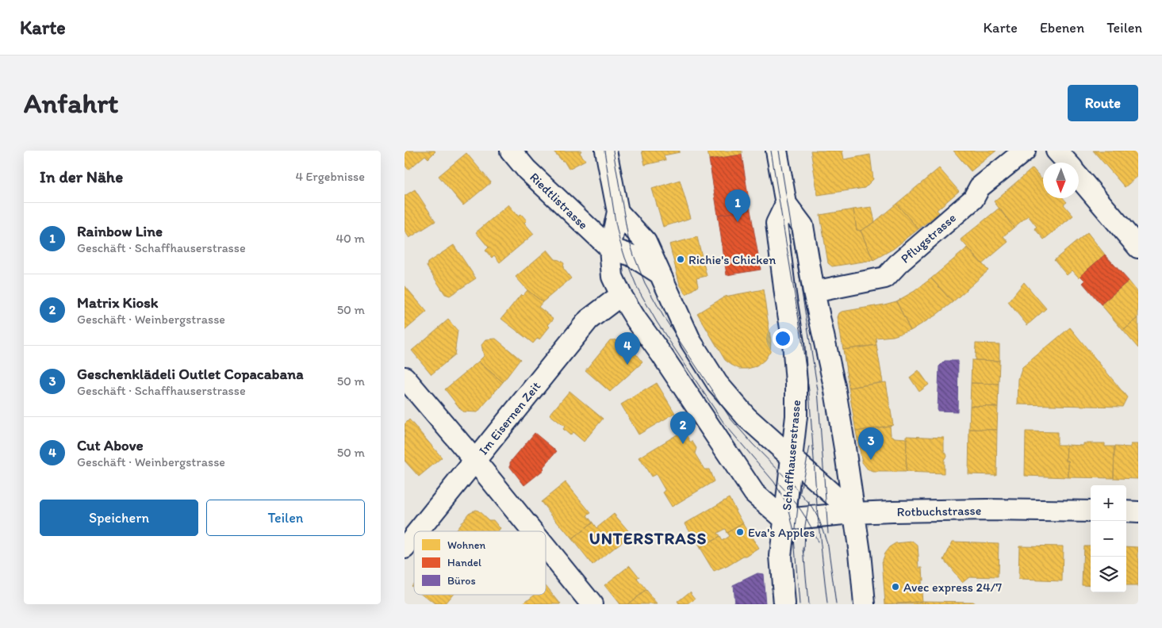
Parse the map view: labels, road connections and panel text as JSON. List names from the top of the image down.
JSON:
{
  "streets": {
    "street": [
      "Riedtlistrasse",
      "Pflugstrasse",
      "Im Eisernen Zeit",
      "Schaffhauserstrasse",
      "Rotbuchstrasse"
    ]
  },
  "crossings": [
    ["Schaffhauserstrasse", "Rotbuchstrasse"]
  ],
  "districts": ["UNTERSTRASS"],
  "places": ["Richie's Chicken", "Eva's Apples", "Avec express 24/7"],
  "legend": ["Wohnen", "Handel", "Büros"],
  "north": "bottom",
  "page": {
    "header": "Karte",
    "nav": ["Karte", "Ebenen", "Teilen"],
    "buttons": [
      "Route",
      ["Speichern", "Teilen"]
    ],
    "title": "Anfahrt",
    "heading": ["In der Nähe", "4 Ergebnisse"],
    "pins": [
      "1",
      "4",
      "2",
      "3"
    ],
    "list": [
      {
        "mark": "1",
        "name": "Rainbow Line",
        "note": "Geschäft · Schaffhauserstrasse",
        "value": "40 m"
      },
      {
        "mark": "2",
        "name": "Matrix Kiosk",
        "note": "Geschäft · Weinbergstrasse",
        "value": "50 m"
      },
      {
        "mark": "3",
        "name": "Geschenklädeli Outlet Copacabana",
        "note": "Geschäft · Schaffhauserstrasse",
        "value": "50 m"
      },
      {
        "mark": "4",
        "name": "Cut Above",
        "note": "Geschäft · Weinbergstrasse",
        "value": "50 m"
      }
    ],
    "map_buttons": ["+", "−"]
  }
}
